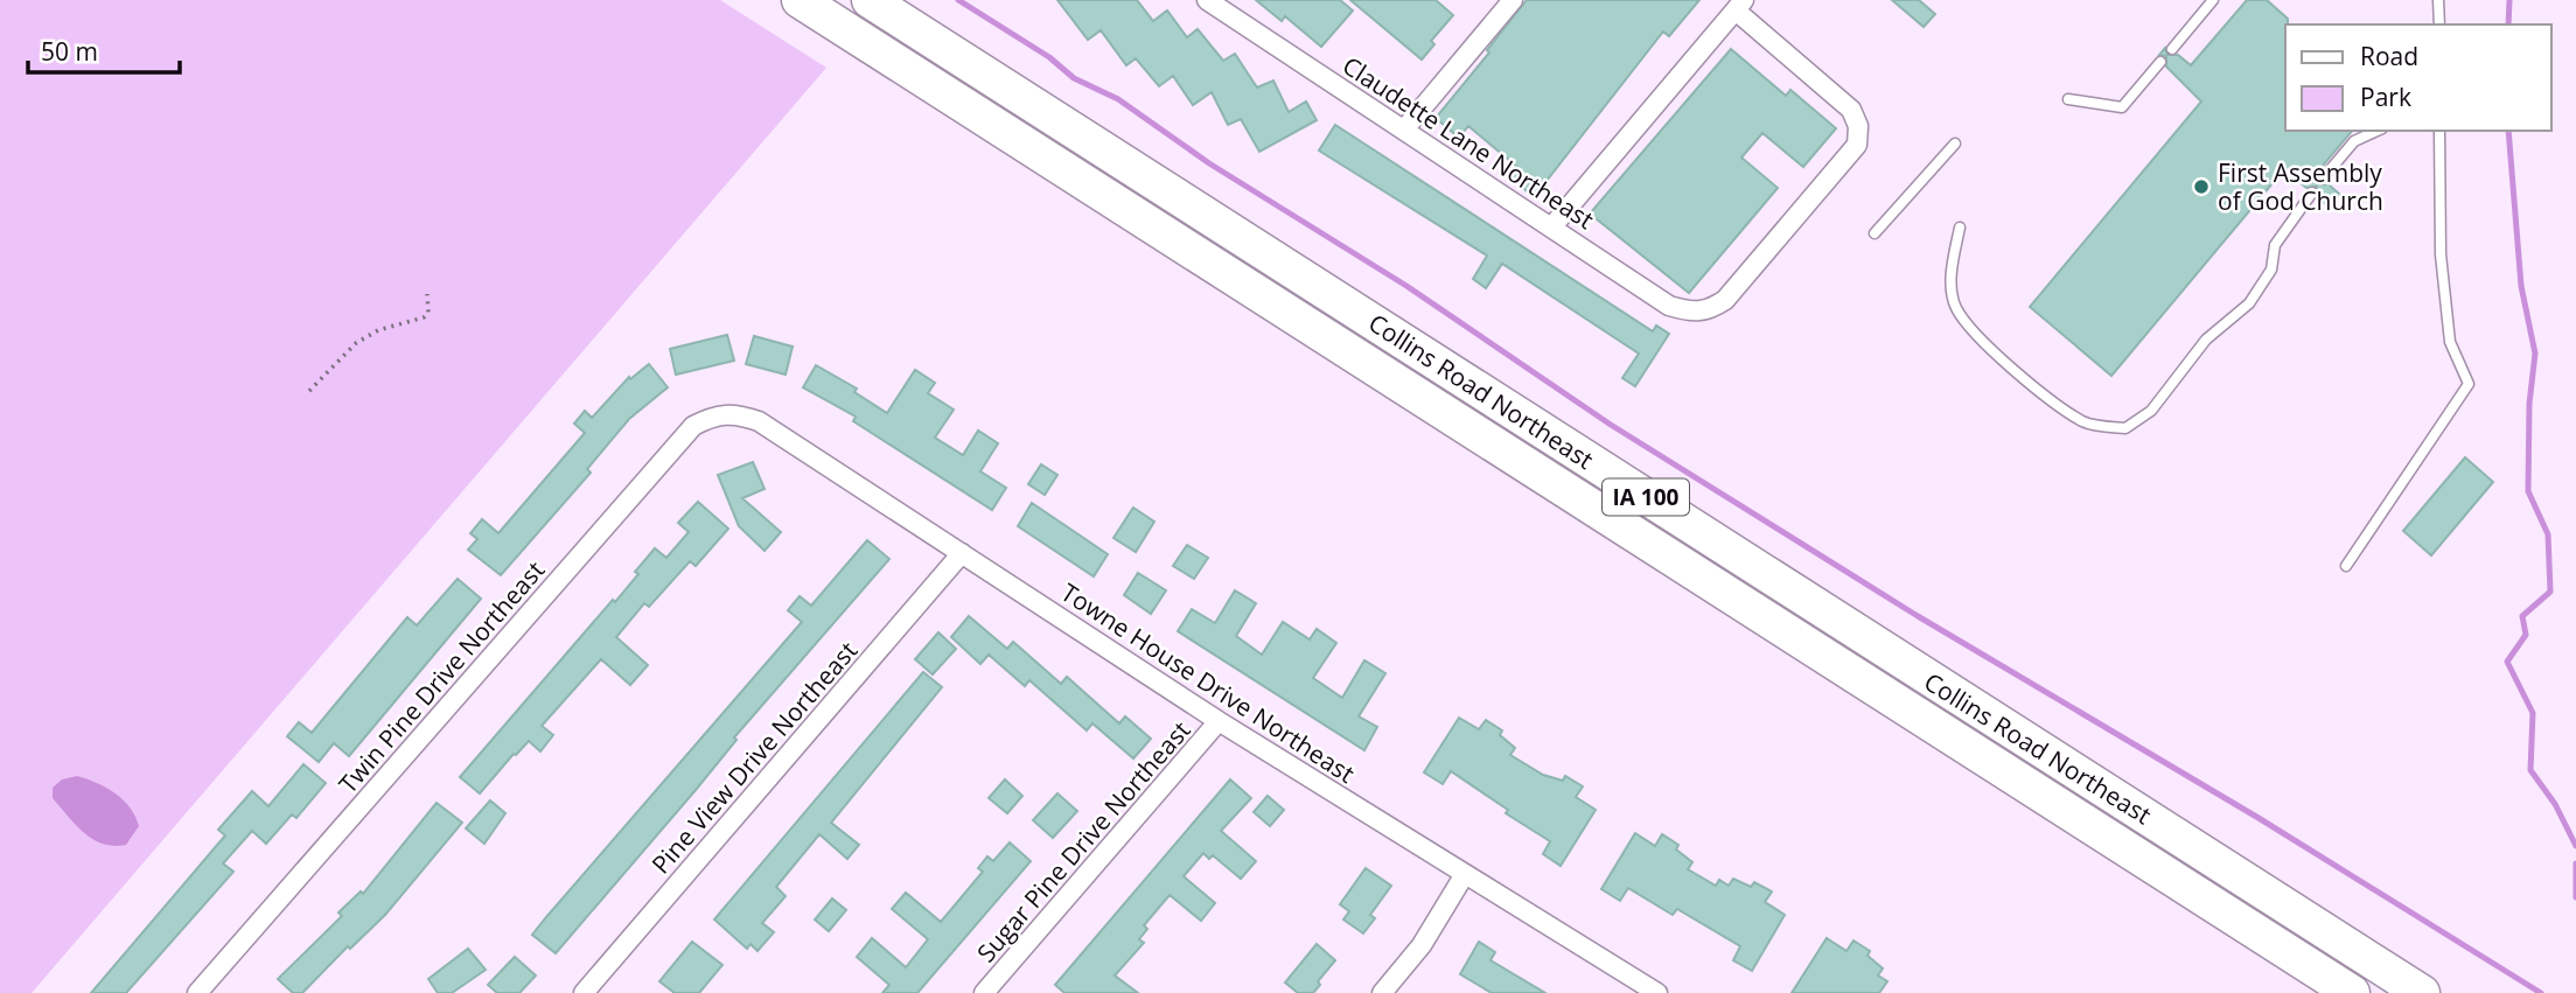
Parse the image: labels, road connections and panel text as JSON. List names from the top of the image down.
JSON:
{
  "streets": {
    "highway": ["Collins Road Northeast", "IA 100"],
    "street": [
      "Claudette Lane Northeast",
      "Twin Pine Drive Northeast",
      "Towne House Drive Northeast",
      "Pine View Drive Northeast",
      "Sugar Pine Drive Northeast"
    ]
  },
  "crossings": [
    ["Twin Pine Drive Northeast", "Towne House Drive Northeast"],
    ["Towne House Drive Northeast", "Pine View Drive Northeast"],
    ["Towne House Drive Northeast", "Sugar Pine Drive Northeast"]
  ],
  "places": ["First Assembly of God Church"],
  "legend": ["Road", "Park"],
  "scale_bar": "50 m"
}
